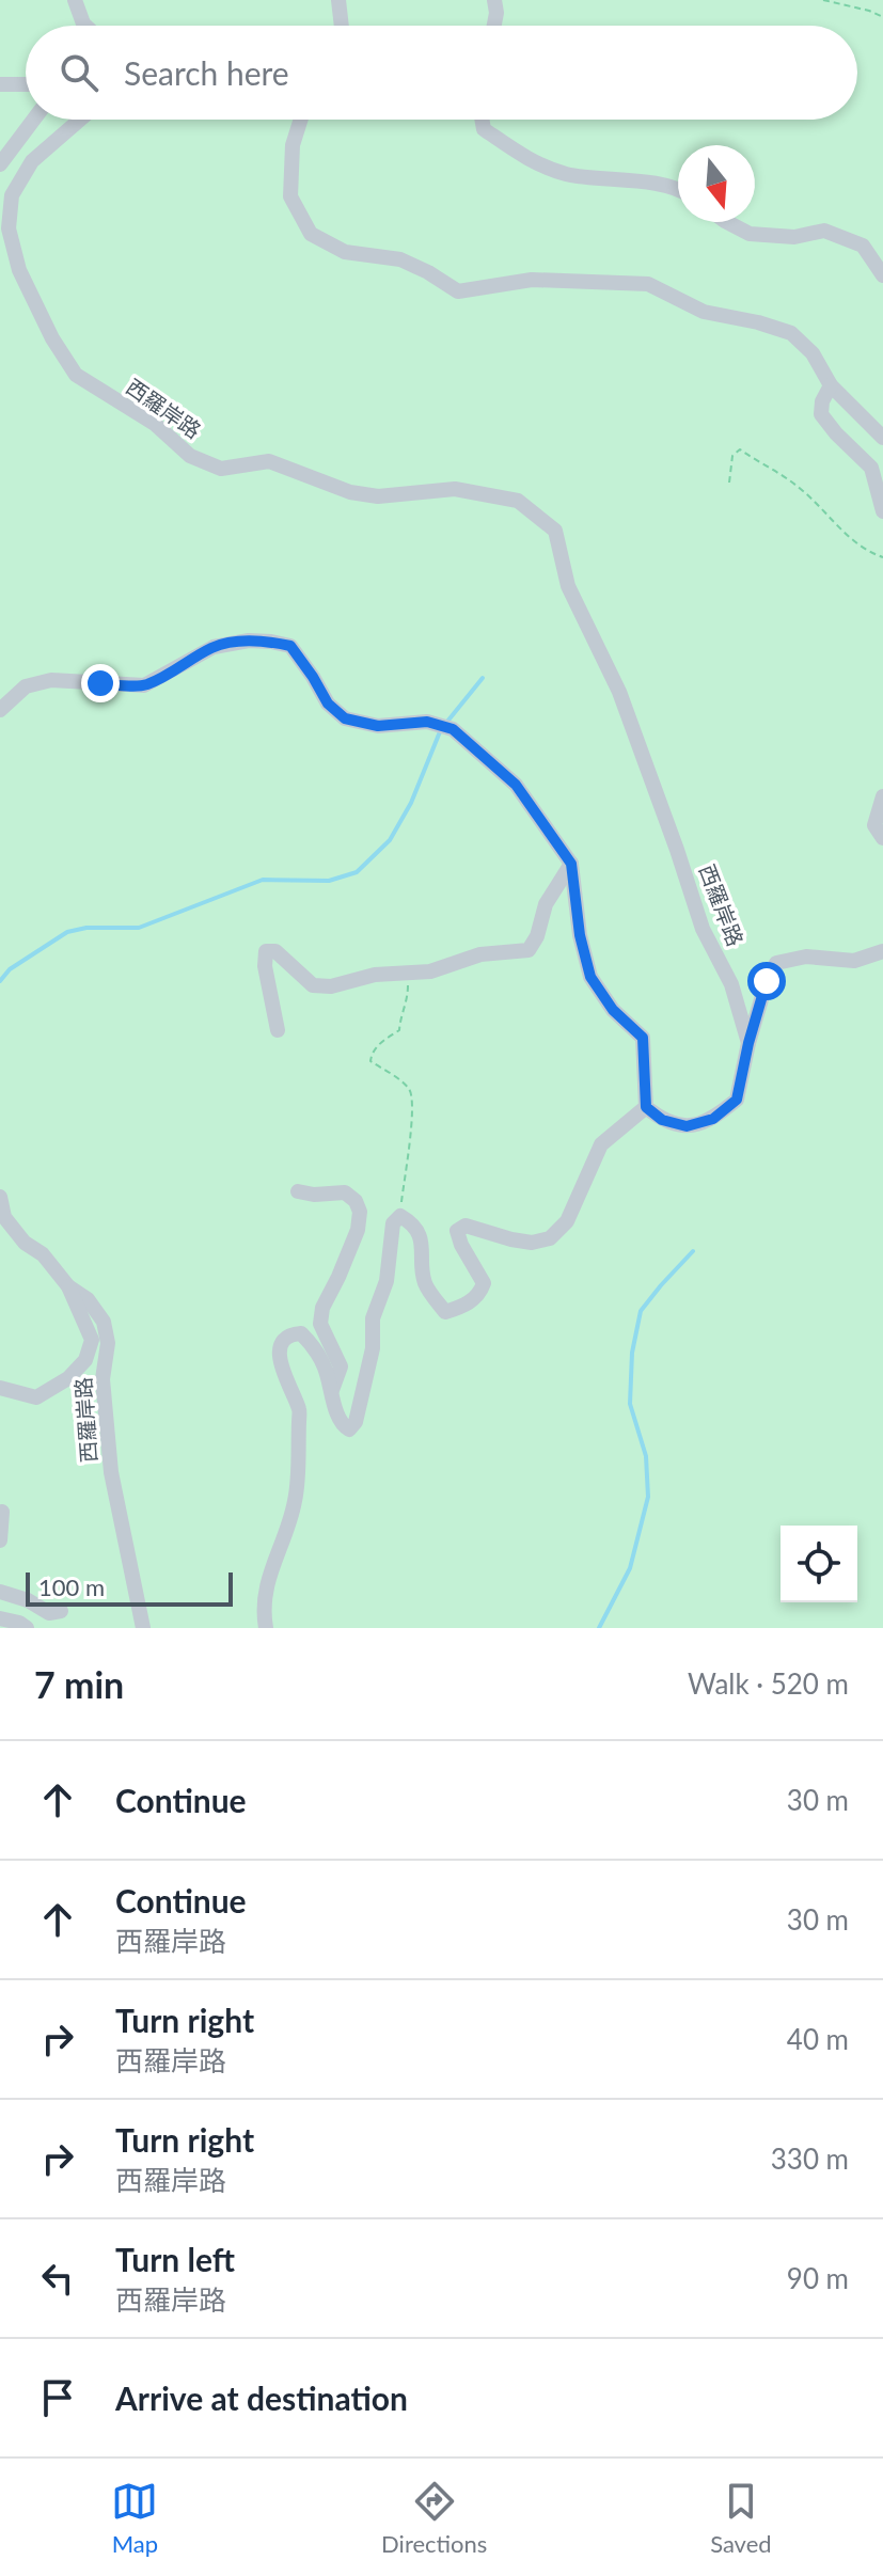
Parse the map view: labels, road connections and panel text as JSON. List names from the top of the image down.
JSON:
{
  "streets": {
    "street": ["西羅岸路"]
  },
  "scale_bar": "100 m",
  "north": "bottom",
  "page": {
    "search": "Search here",
    "scale": "100 m",
    "heading": ["7 min", "Walk · 520 m"],
    "list": [
      ["Continue", "30 m"],
      ["Continue", "西羅岸路", "30 m"],
      ["Turn right", "西羅岸路", "40 m"],
      ["Turn right", "西羅岸路", "330 m"],
      ["Turn left", "西羅岸路", "90 m"],
      "Arrive at destination"
    ],
    "nav": ["Map", "Directions", "Saved"]
  }
}
